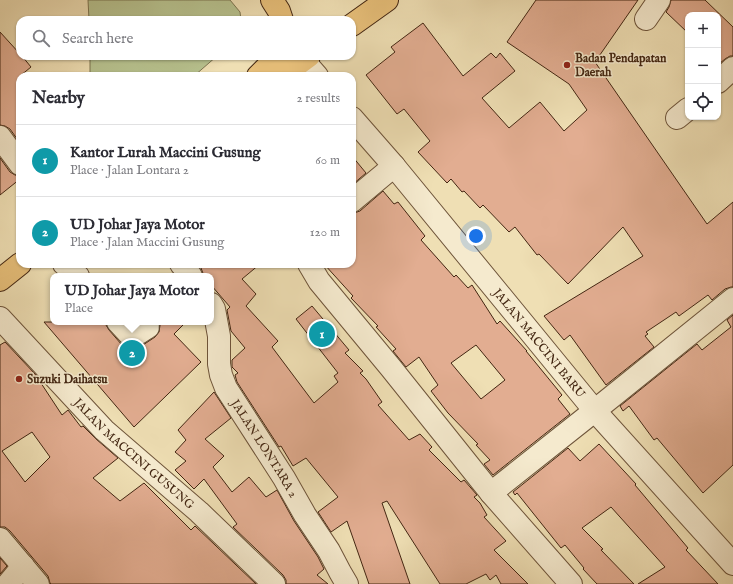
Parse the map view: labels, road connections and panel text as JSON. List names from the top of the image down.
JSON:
{
  "streets": {
    "street": ["JALAN MACCINI BARU", "JALAN LONTARA 2", "JALAN MACCINI GUSUNG"]
  },
  "places": ["Badan Pendapatan Daerah", "Suzuki Daihatsu"],
  "page": {
    "map_buttons": ["+", "−"],
    "search": "Search here",
    "heading": ["Nearby", "2 results"],
    "list": [
      {
        "mark": "1",
        "name": "Kantor Lurah Maccini Gusung",
        "note": "Place · Jalan Lontara 2",
        "value": "60 m"
      },
      {
        "mark": "2",
        "name": "UD Johar Jaya Motor",
        "note": "Place · Jalan Maccini Gusung",
        "value": "120 m"
      }
    ],
    "popup": ["UD Johar Jaya Motor", "Place"],
    "pins": ["1", "2"]
  }
}
